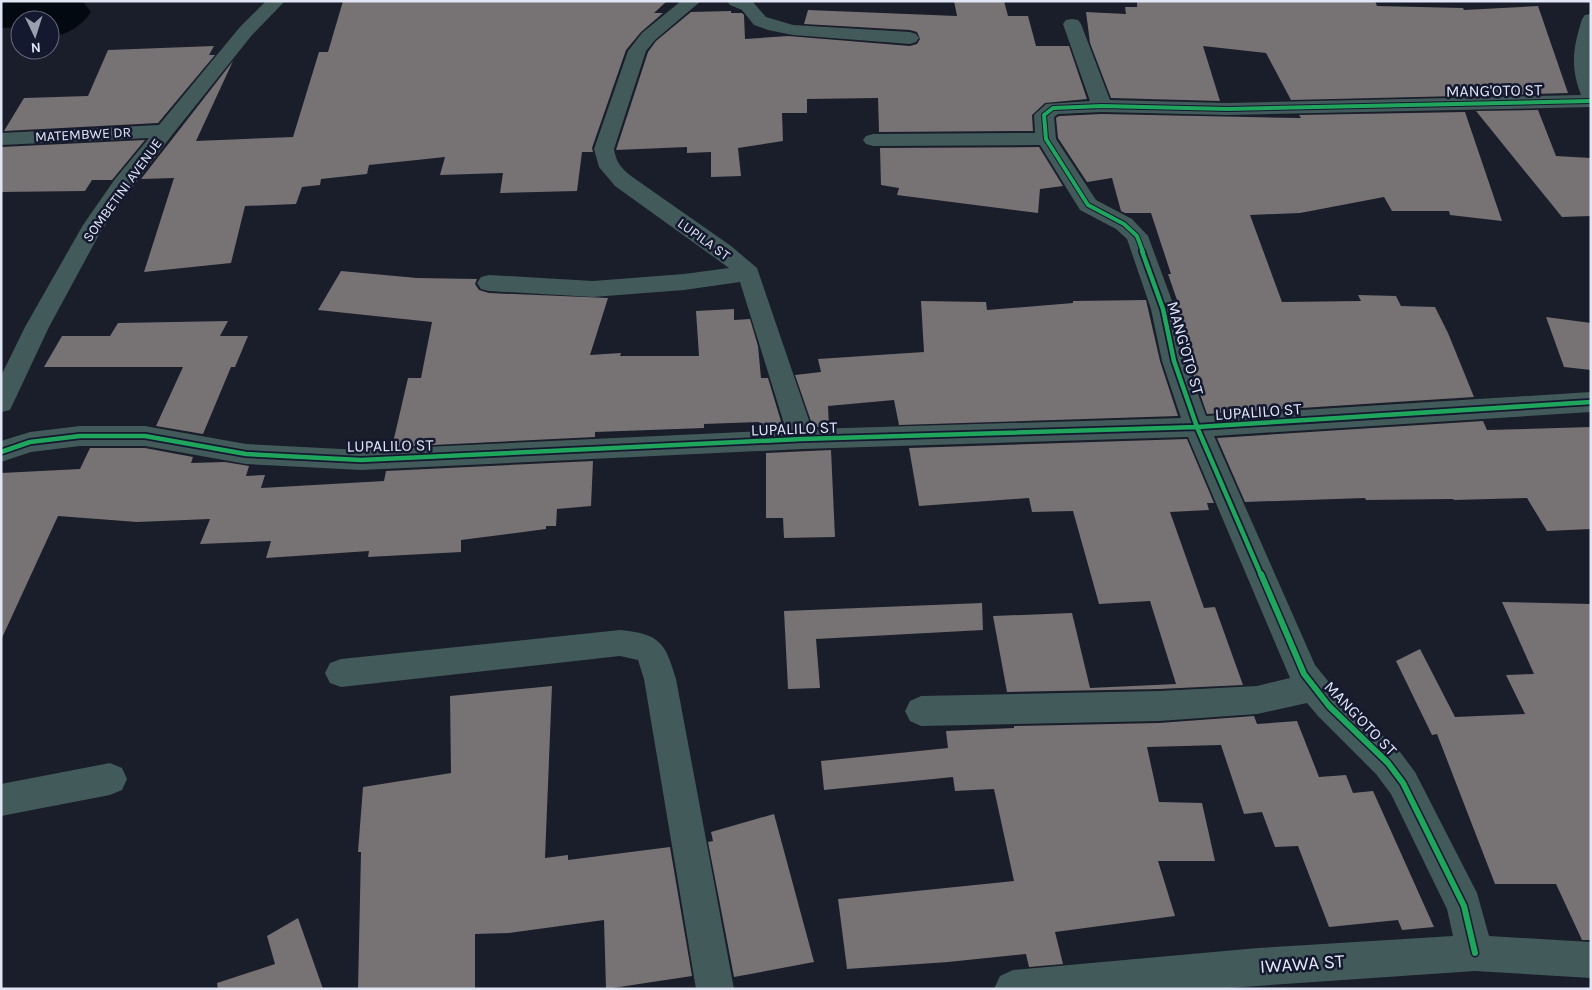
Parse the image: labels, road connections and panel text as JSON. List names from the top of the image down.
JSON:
{
  "streets": {
    "street": [
      "MANG'OTO ST",
      "MATEMBWE DR",
      "SOMBETINI AVENUE",
      "LUPILA ST",
      "LUPALILO ST",
      "IWAWA ST"
    ]
  },
  "crossings": [
    ["MANG'OTO ST", "LUPALILO ST"],
    ["MANG'OTO ST", "IWAWA ST"],
    ["MATEMBWE DR", "SOMBETINI AVENUE"]
  ],
  "north": "bottom"
}
